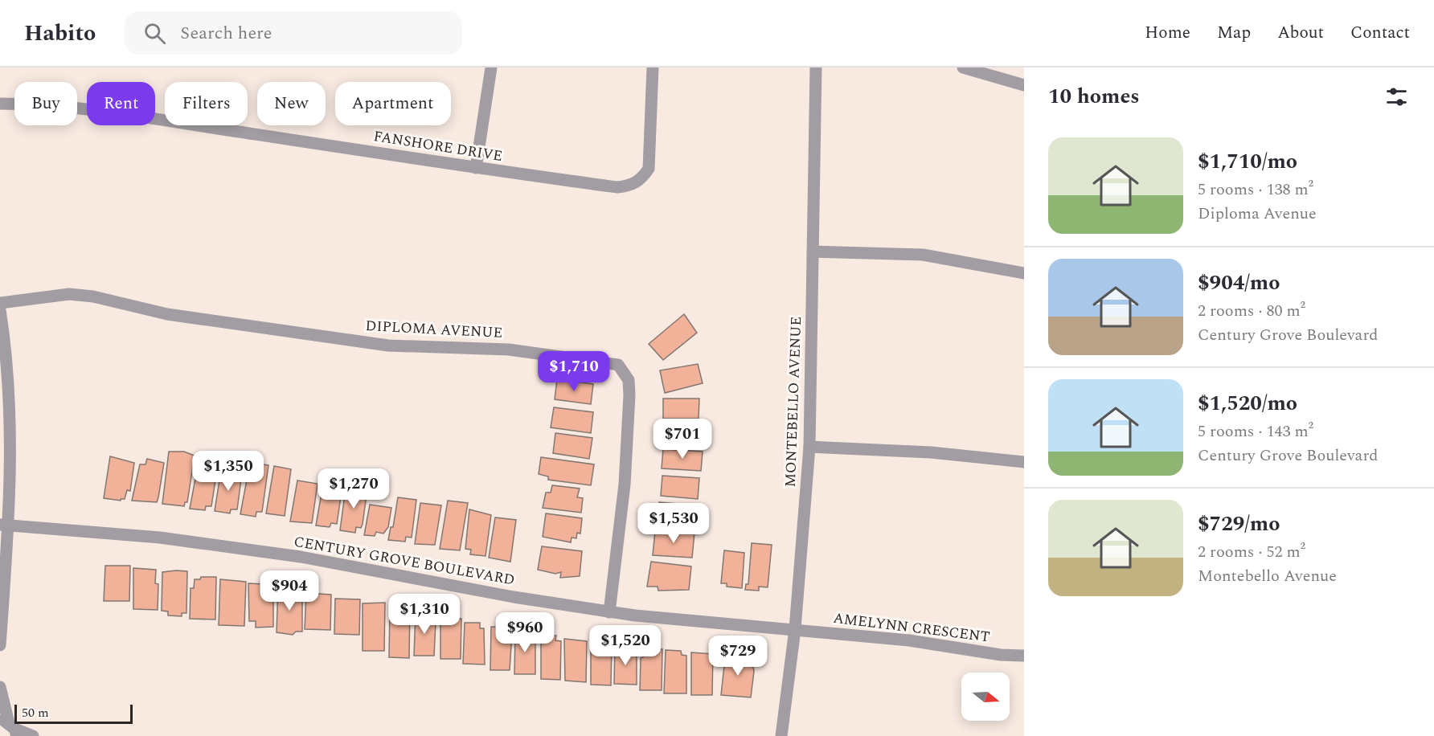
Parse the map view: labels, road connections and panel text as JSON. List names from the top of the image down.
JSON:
{
  "streets": {
    "street": [
      "FANSHORE DRIVE",
      "DIPLOMA AVENUE",
      "MONTEBELLO AVENUE",
      "CENTURY GROVE BOULEVARD",
      "AMELYNN CRESCENT"
    ]
  },
  "crossings": [
    ["DIPLOMA AVENUE", "CENTURY GROVE BOULEVARD"],
    ["MONTEBELLO AVENUE", "CENTURY GROVE BOULEVARD"],
    ["MONTEBELLO AVENUE", "AMELYNN CRESCENT"],
    ["CENTURY GROVE BOULEVARD", "AMELYNN CRESCENT"]
  ],
  "scale_bar": "50 m",
  "north": "right",
  "page": {
    "header": "Habito",
    "search": "Search here",
    "nav": [
      "Home",
      "Map",
      "About",
      "Contact"
    ],
    "heading": "10 homes",
    "chip": [
      "Buy",
      "Rent",
      "Filters",
      "New",
      "Apartment"
    ],
    "list": [
      {
        "name": "$1,710/mo",
        "note": "5 rooms · 138 m² · Diploma Avenue"
      },
      {
        "name": "$904/mo",
        "note": "2 rooms · 80 m² · Century Grove Boulevard"
      },
      {
        "name": "$1,520/mo",
        "note": "5 rooms · 143 m² · Century Grove Boulevard"
      },
      {
        "name": "$729/mo",
        "note": "2 rooms · 52 m² · Montebello Avenue"
      }
    ],
    "price": [
      "$1,710",
      "$701",
      "$1,350",
      "$1,270",
      "$1,530",
      "$904",
      "$1,310",
      "$960",
      "$1,520",
      "$729"
    ],
    "scale": "50 m"
  }
}
